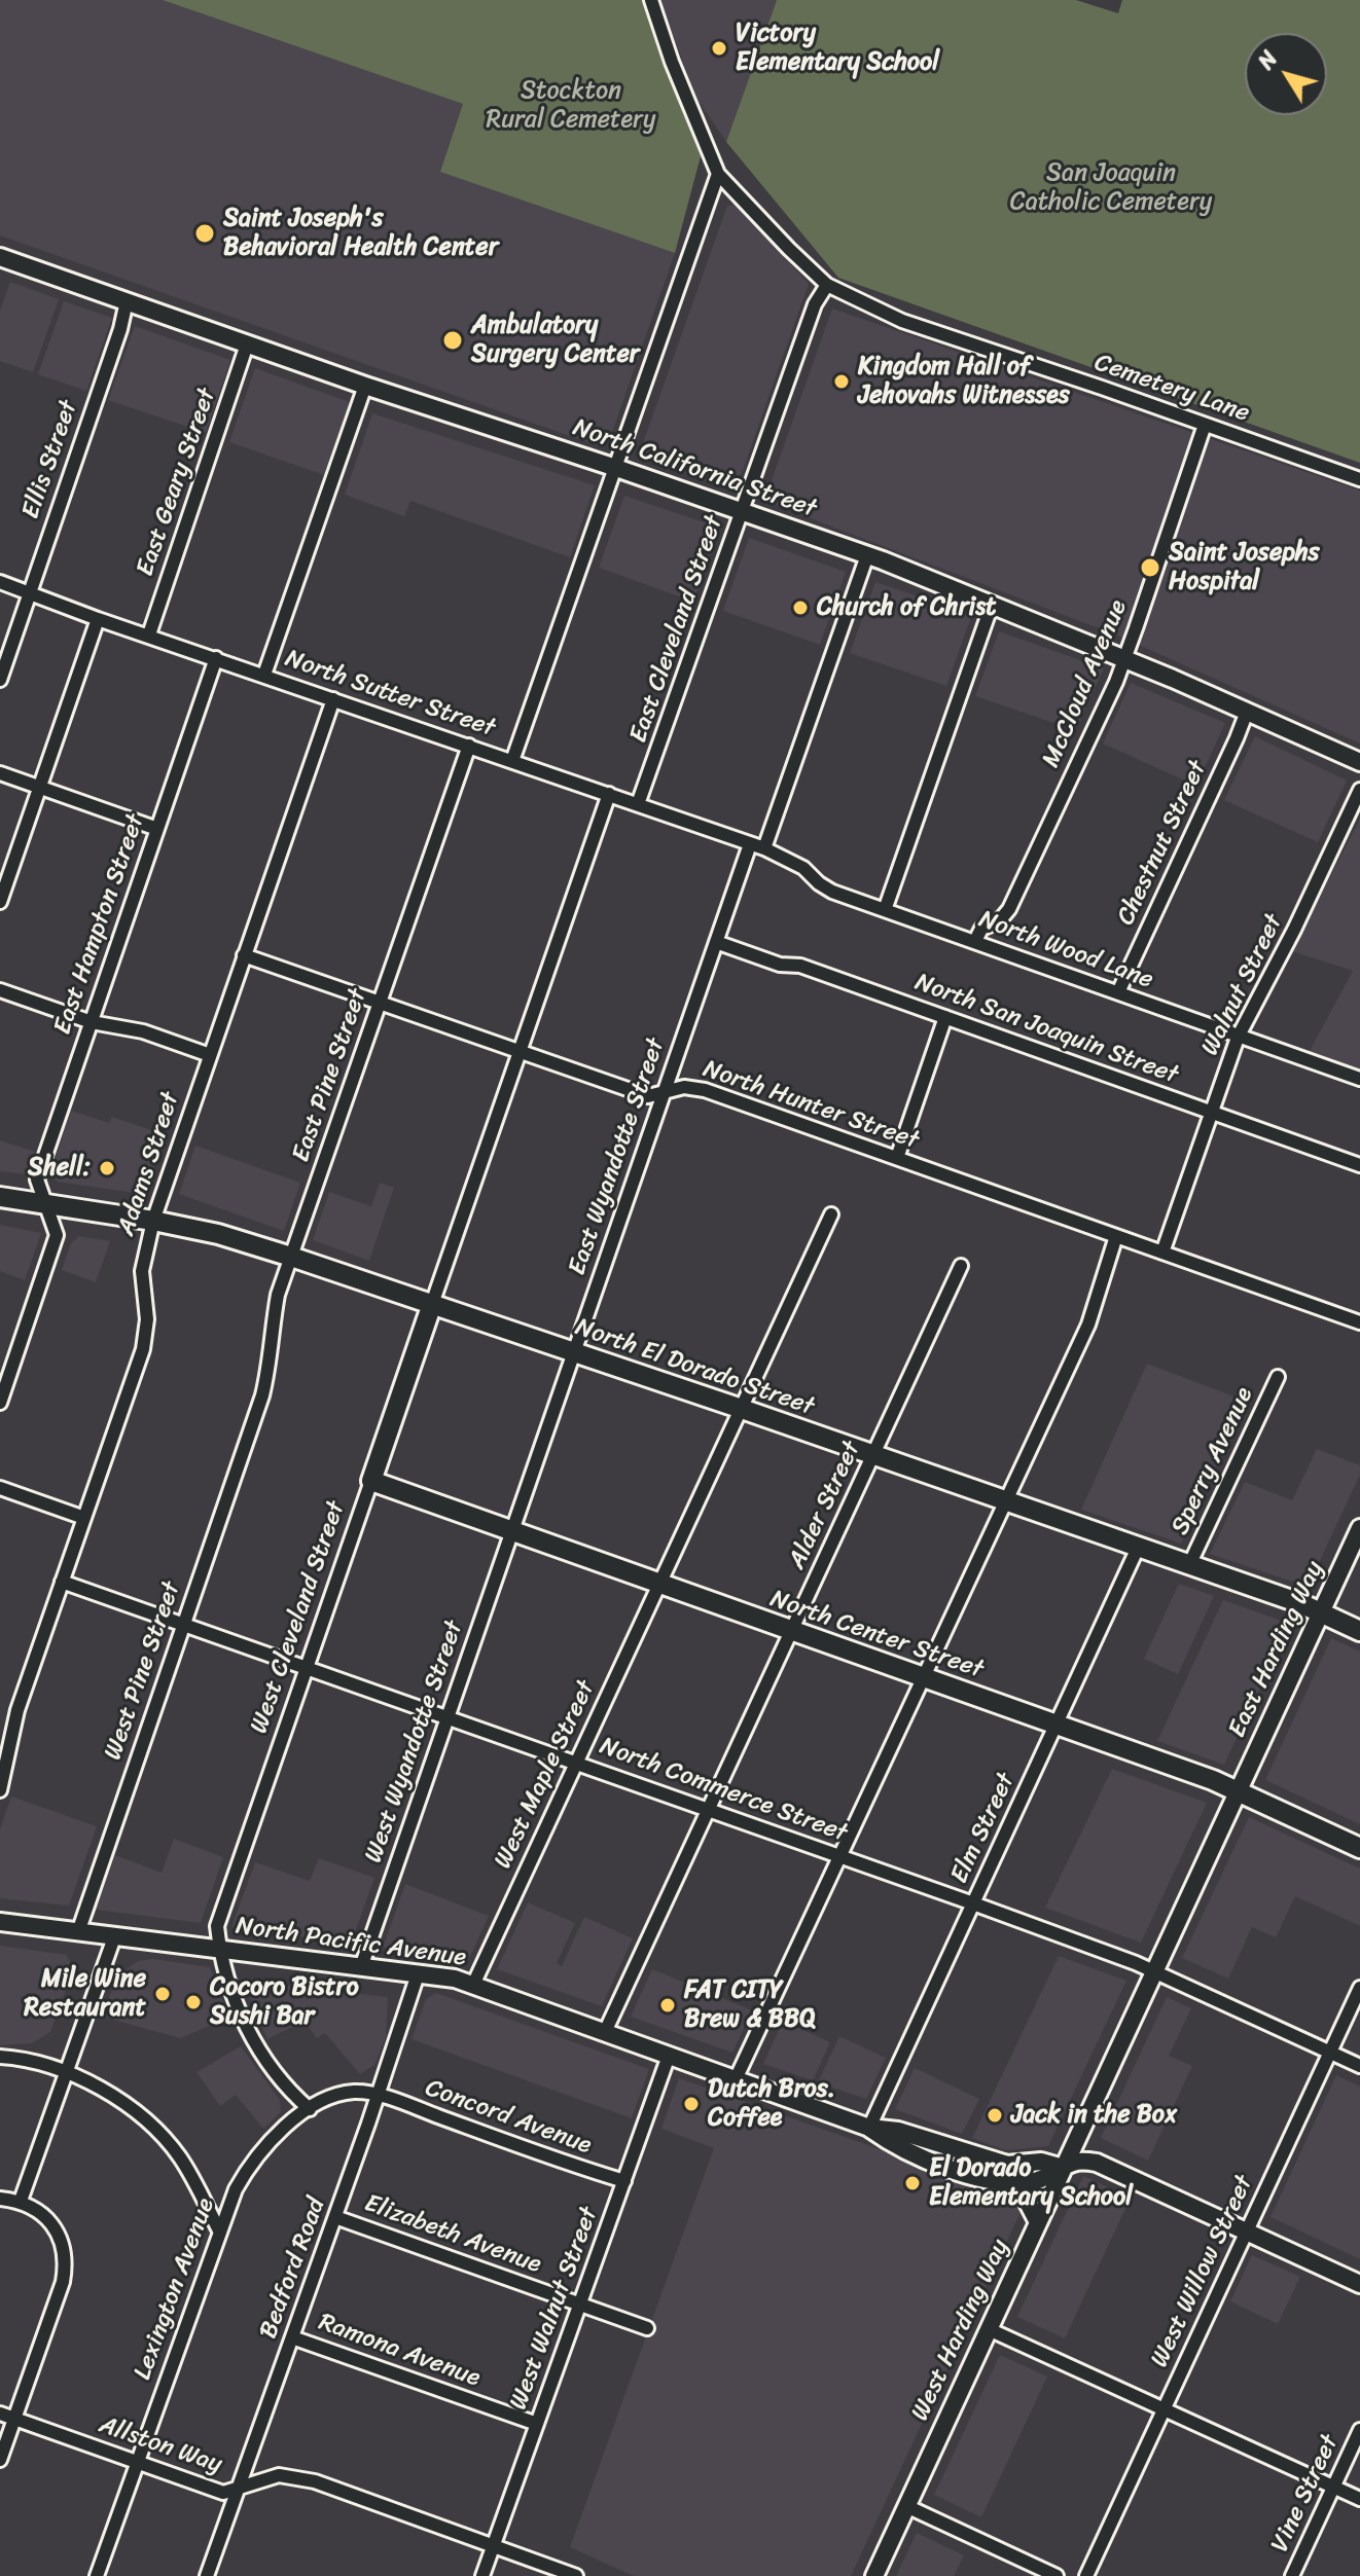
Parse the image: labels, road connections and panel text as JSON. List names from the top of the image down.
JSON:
{
  "streets": {
    "main road": ["North El Dorado Street", "West Cleveland Street", "North Center Street"],
    "street": [
      "Cemetery Lane",
      "Ellis Street",
      "North California Street",
      "East Geary Street",
      "East Cleveland Street",
      "McCloud Avenue",
      "North Sutter Street",
      "Chestnut Street",
      "East Hampton Street",
      "North Wood Lane",
      "Walnut Street",
      "North San Joaquin Street",
      "East Pine Street",
      "North Hunter Street",
      "East Wyandotte Street",
      "Adams Street",
      "Sperry Avenue",
      "Alder Street",
      "East Harding Way",
      "West Pine Street",
      "West Wyandotte Street",
      "West Maple Street",
      "North Commerce Street",
      "Elm Street",
      "North Pacific Avenue",
      "Concord Avenue",
      "Elizabeth Avenue",
      "Bedford Road",
      "West Willow Street",
      "Lexington Avenue",
      "West Walnut Street",
      "West Harding Way",
      "Ramona Avenue",
      "Allston Way",
      "Vine Street"
    ]
  },
  "crossings": [
    ["Cemetery Lane", "East Cleveland Street"],
    ["Cemetery Lane", "McCloud Avenue"],
    ["Ellis Street", "North California Street"],
    ["Ellis Street", "North Sutter Street"],
    ["North California Street", "East Geary Street"],
    ["North California Street", "East Cleveland Street"],
    ["North California Street", "McCloud Avenue"],
    ["North California Street", "Chestnut Street"],
    ["East Geary Street", "North Sutter Street"],
    ["East Cleveland Street", "North Sutter Street"],
    ["McCloud Avenue", "North Wood Lane"],
    ["North Sutter Street", "East Hampton Street"],
    ["North Sutter Street", "North Wood Lane"],
    ["North Sutter Street", "East Pine Street"],
    ["North Sutter Street", "East Wyandotte Street"],
    ["North Sutter Street", "Adams Street"],
    ["Chestnut Street", "North Wood Lane"],
    ["East Hampton Street", "North El Dorado Street"],
    ["North Wood Lane", "Walnut Street"],
    ["Walnut Street", "North San Joaquin Street"],
    ["Walnut Street", "North Hunter Street"],
    ["North San Joaquin Street", "East Wyandotte Street"],
    ["East Pine Street", "North Hunter Street"],
    ["East Pine Street", "North El Dorado Street"],
    ["East Pine Street", "West Pine Street"],
    ["North Hunter Street", "East Wyandotte Street"],
    ["North Hunter Street", "Adams Street"],
    ["East Wyandotte Street", "North El Dorado Street"],
    ["East Wyandotte Street", "North Center Street"],
    ["East Wyandotte Street", "West Wyandotte Street"],
    ["Adams Street", "North El Dorado Street"],
    ["Adams Street", "North Commerce Street"],
    ["North El Dorado Street", "Sperry Avenue"],
    ["North El Dorado Street", "Alder Street"],
    ["North El Dorado Street", "West Cleveland Street"],
    ["North El Dorado Street", "East Harding Way"],
    ["North El Dorado Street", "West Maple Street"],
    ["North El Dorado Street", "Elm Street"],
    ["Alder Street", "North Center Street"],
    ["Alder Street", "North Commerce Street"],
    ["Alder Street", "North Pacific Avenue"],
    ["West Cleveland Street", "North Center Street"],
    ["West Cleveland Street", "North Commerce Street"],
    ["West Cleveland Street", "North Pacific Avenue"],
    ["North Center Street", "East Harding Way"],
    ["North Center Street", "West Wyandotte Street"],
    ["North Center Street", "West Maple Street"],
    ["North Center Street", "Elm Street"],
    ["North Center Street", "West Harding Way"],
    ["East Harding Way", "West Harding Way"],
    ["West Pine Street", "North Commerce Street"],
    ["West Pine Street", "North Pacific Avenue"],
    ["West Wyandotte Street", "North Commerce Street"],
    ["West Wyandotte Street", "North Pacific Avenue"],
    ["West Maple Street", "North Commerce Street"],
    ["West Maple Street", "North Pacific Avenue"],
    ["North Commerce Street", "Elm Street"],
    ["North Commerce Street", "West Willow Street"],
    ["North Commerce Street", "West Harding Way"],
    ["Elm Street", "North Pacific Avenue"],
    ["North Pacific Avenue", "Bedford Road"],
    ["North Pacific Avenue", "West Walnut Street"],
    ["North Pacific Avenue", "West Harding Way"],
    ["Concord Avenue", "Bedford Road"],
    ["Concord Avenue", "Lexington Avenue"],
    ["Concord Avenue", "West Walnut Street"],
    ["Elizabeth Avenue", "Bedford Road"],
    ["Elizabeth Avenue", "West Walnut Street"],
    ["Bedford Road", "Lexington Avenue"],
    ["Bedford Road", "Ramona Avenue"],
    ["Bedford Road", "Allston Way"],
    ["Lexington Avenue", "Allston Way"],
    ["West Walnut Street", "Ramona Avenue"],
    ["West Walnut Street", "Allston Way"]
  ],
  "parks": ["Stockton Rural Cemetery", "San Joaquin Catholic Cemetery"],
  "places": [
    "Victory Elementary School",
    "Saint Joseph's Behavioral Health Center",
    "Ambulatory Surgery Center",
    "Kingdom Hall of Jehovahs Witnesses",
    "Saint Josephs Hospital",
    "Church of Christ",
    "Shell:",
    "Mile Wine Restaurant",
    "Cocoro Bistro Sushi Bar",
    "FAT CITY Brew & BBQ",
    "Dutch Bros. Coffee",
    "Jack in the Box",
    "El Dorado Elementary School"
  ],
  "north": "top left"
}
